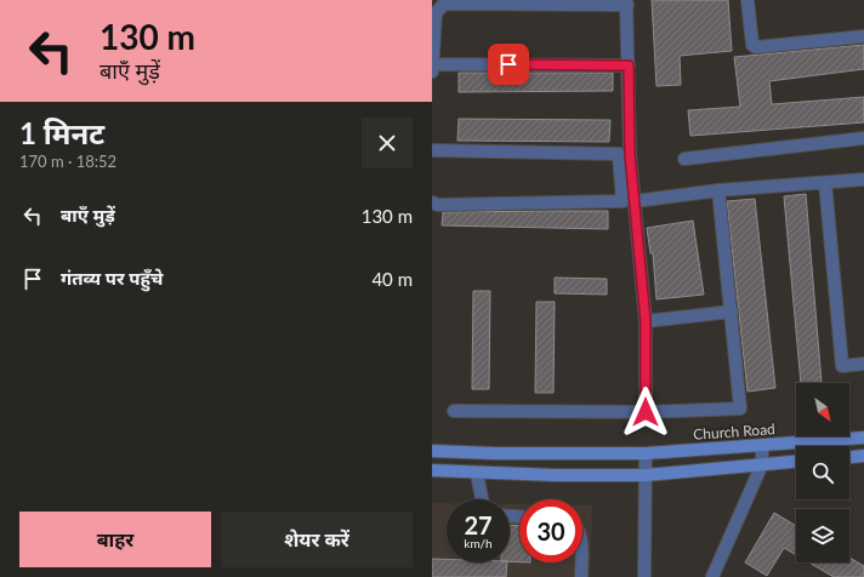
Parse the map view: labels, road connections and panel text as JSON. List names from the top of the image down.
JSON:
{
  "streets": {
    "street": ["Church Road"]
  },
  "north": "bottom right",
  "page": {
    "turn": ["130 m", "बाएँ मुड़ें"],
    "heading": ["1 मिनट", "170 m · 18:52"],
    "list": [
      {
        "name": "बाएँ मुड़ें",
        "value": "130 m"
      },
      {
        "name": "गंतव्य पर पहुँचे",
        "value": "40 m"
      }
    ],
    "speed": "27 km/h",
    "limit": "30",
    "buttons": ["बाहर", "शेयर करें"]
  }
}
